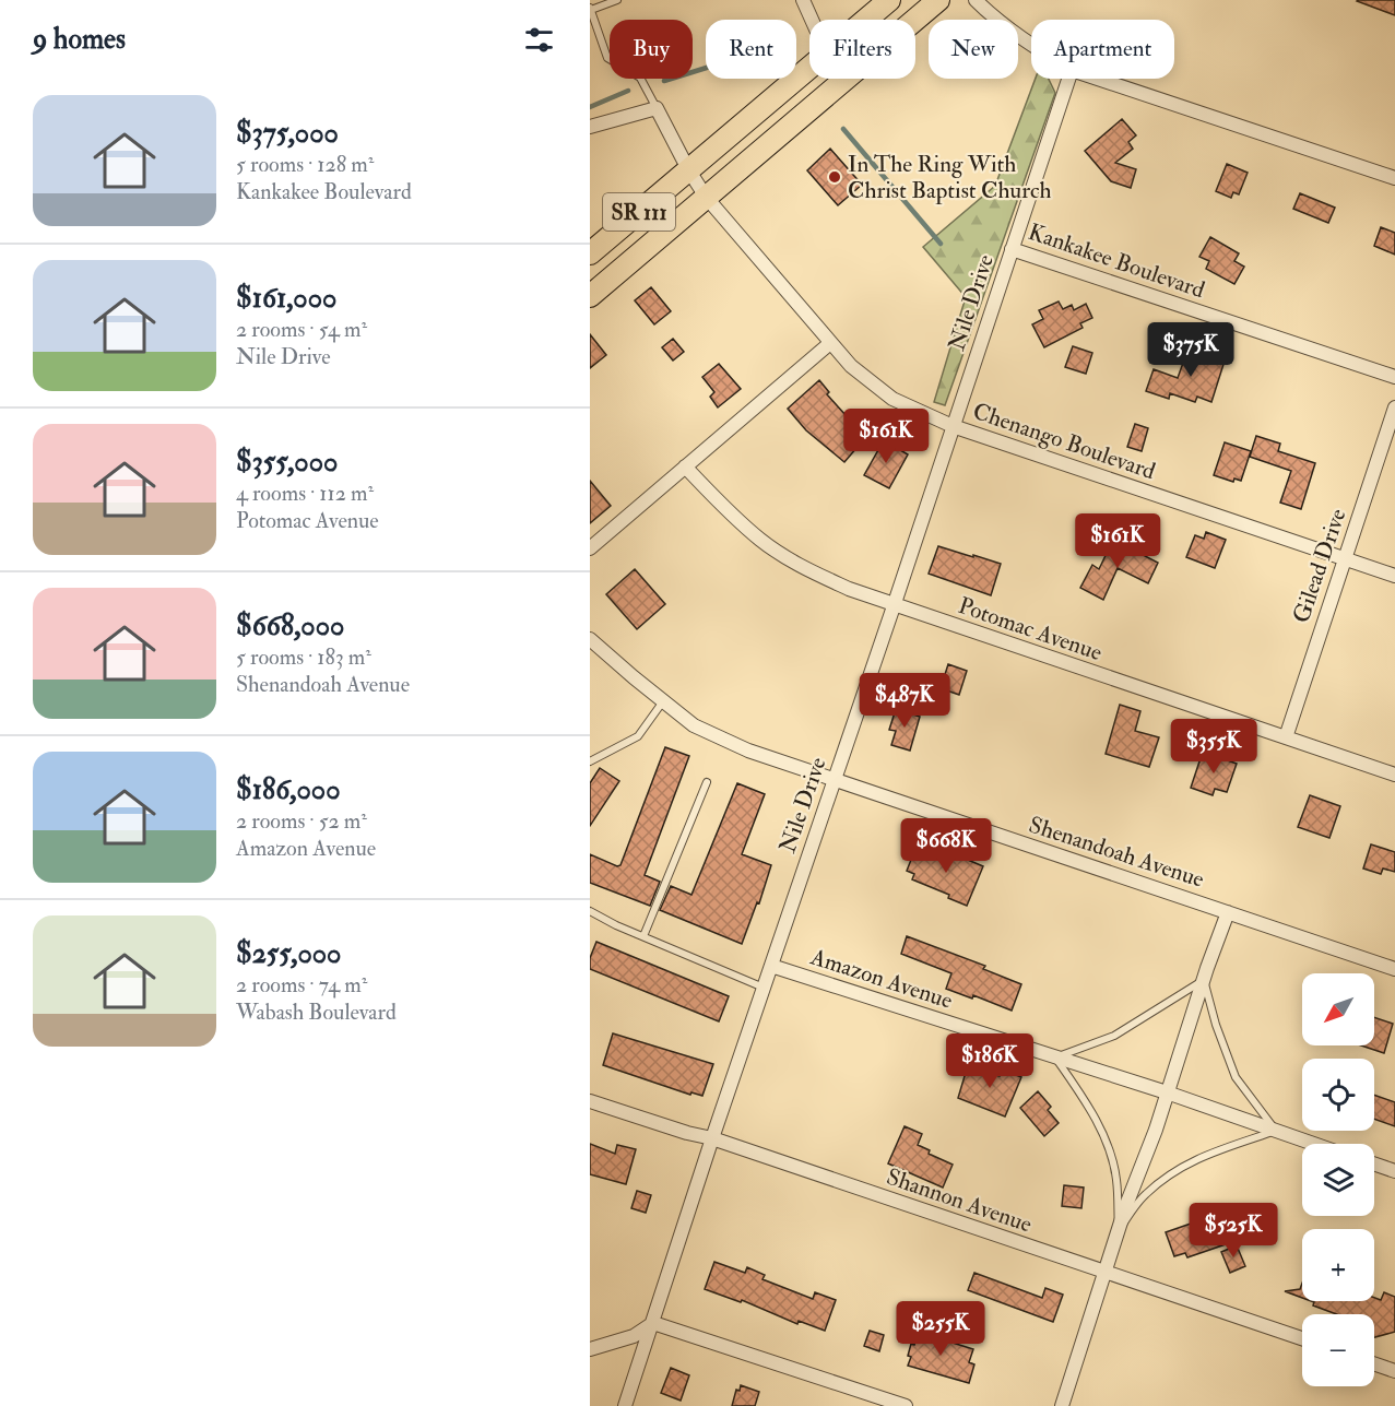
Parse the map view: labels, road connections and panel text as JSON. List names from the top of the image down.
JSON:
{
  "streets": {
    "main road": ["SR 111"],
    "street": [
      "Kankakee Boulevard",
      "Nile Drive",
      "Chenango Boulevard",
      "Gilead Drive",
      "Potomac Avenue",
      "Shenandoah Avenue",
      "Amazon Avenue",
      "Shannon Avenue"
    ]
  },
  "crossings": [
    ["SR 111", "Chenango Boulevard"],
    ["Kankakee Boulevard", "Nile Drive"],
    ["Nile Drive", "Chenango Boulevard"],
    ["Nile Drive", "Potomac Avenue"],
    ["Nile Drive", "Shenandoah Avenue"],
    ["Nile Drive", "Amazon Avenue"],
    ["Nile Drive", "Shannon Avenue"],
    ["Chenango Boulevard", "Gilead Drive"],
    ["Gilead Drive", "Potomac Avenue"]
  ],
  "places": ["In The Ring With Christ Baptist Church"],
  "north": "bottom left",
  "page": {
    "heading": "9 homes",
    "chip": [
      "Buy",
      "Rent",
      "Filters",
      "New",
      "Apartment"
    ],
    "list": [
      {
        "name": "$375,000",
        "note": "5 rooms · 128 m² · Kankakee Boulevard"
      },
      {
        "name": "$161,000",
        "note": "2 rooms · 54 m² · Nile Drive"
      },
      {
        "name": "$355,000",
        "note": "4 rooms · 112 m² · Potomac Avenue"
      },
      {
        "name": "$668,000",
        "note": "5 rooms · 183 m² · Shenandoah Avenue"
      },
      {
        "name": "$186,000",
        "note": "2 rooms · 52 m² · Amazon Avenue"
      },
      {
        "name": "$255,000",
        "note": "2 rooms · 74 m² · Wabash Boulevard"
      }
    ],
    "price": [
      "$375K",
      "$161K",
      "$161K",
      "$487K",
      "$355K",
      "$668K",
      "$186K",
      "$525K",
      "$255K"
    ],
    "map_buttons": ["+", "−"]
  }
}
